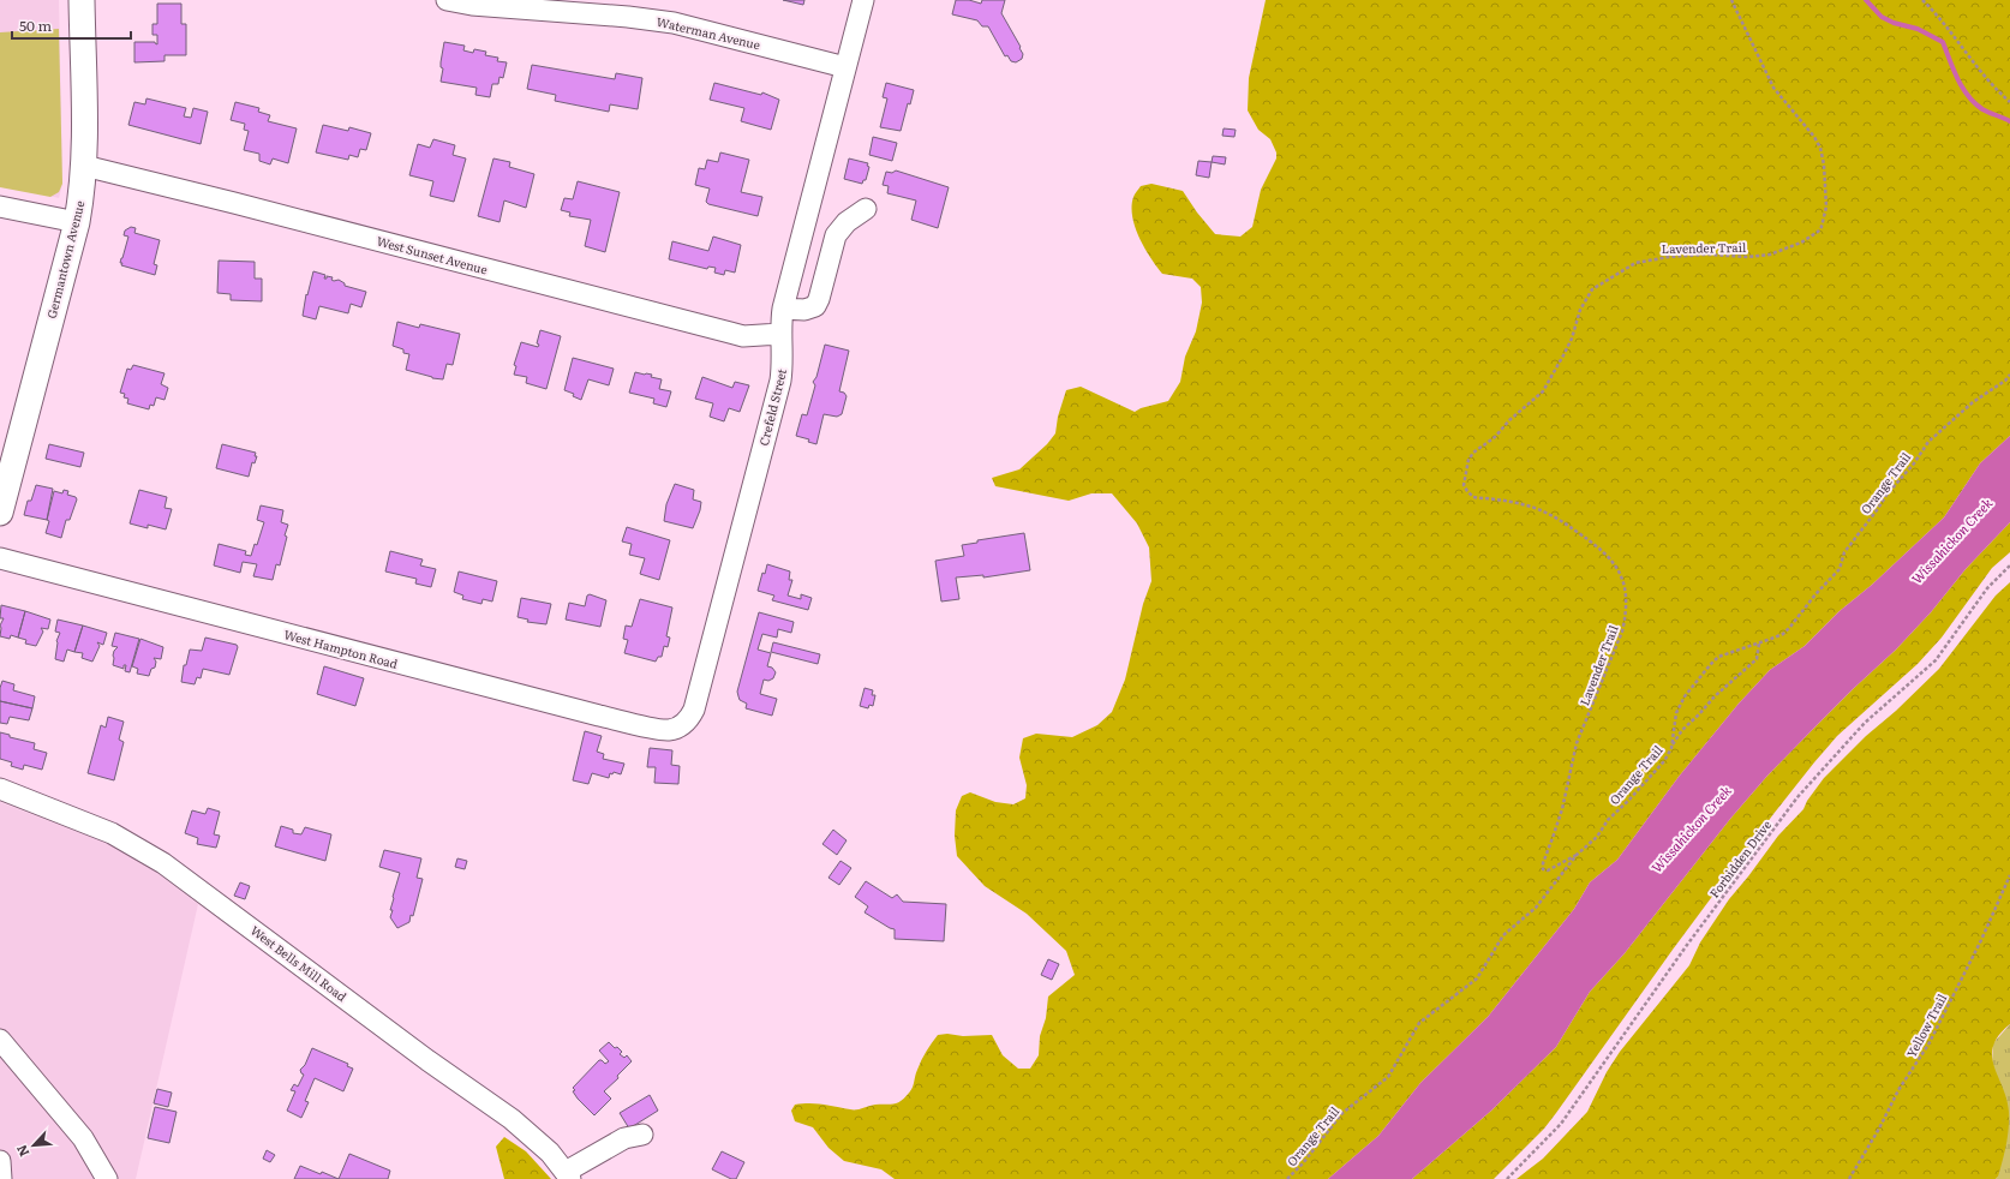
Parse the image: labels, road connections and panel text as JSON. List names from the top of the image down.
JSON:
{
  "streets": {
    "main road": ["Germantown Avenue"],
    "street": [
      "Waterman Avenue",
      "West Sunset Avenue",
      "Crefeld Street",
      "West Hampton Road",
      "West Bells Mill Road"
    ],
    "path": [
      "Lavender Trail",
      "Orange Trail",
      "Forbidden Drive",
      "Yellow Trail"
    ]
  },
  "crossings": [
    ["Waterman Avenue", "Crefeld Street"],
    ["Lavender Trail", "Orange Trail"],
    ["West Sunset Avenue", "Germantown Avenue"],
    ["West Sunset Avenue", "Crefeld Street"],
    ["Crefeld Street", "West Hampton Road"]
  ],
  "water": ["Wissahickon Creek"],
  "scale_bar": "50 m",
  "north": "bottom left"
}
